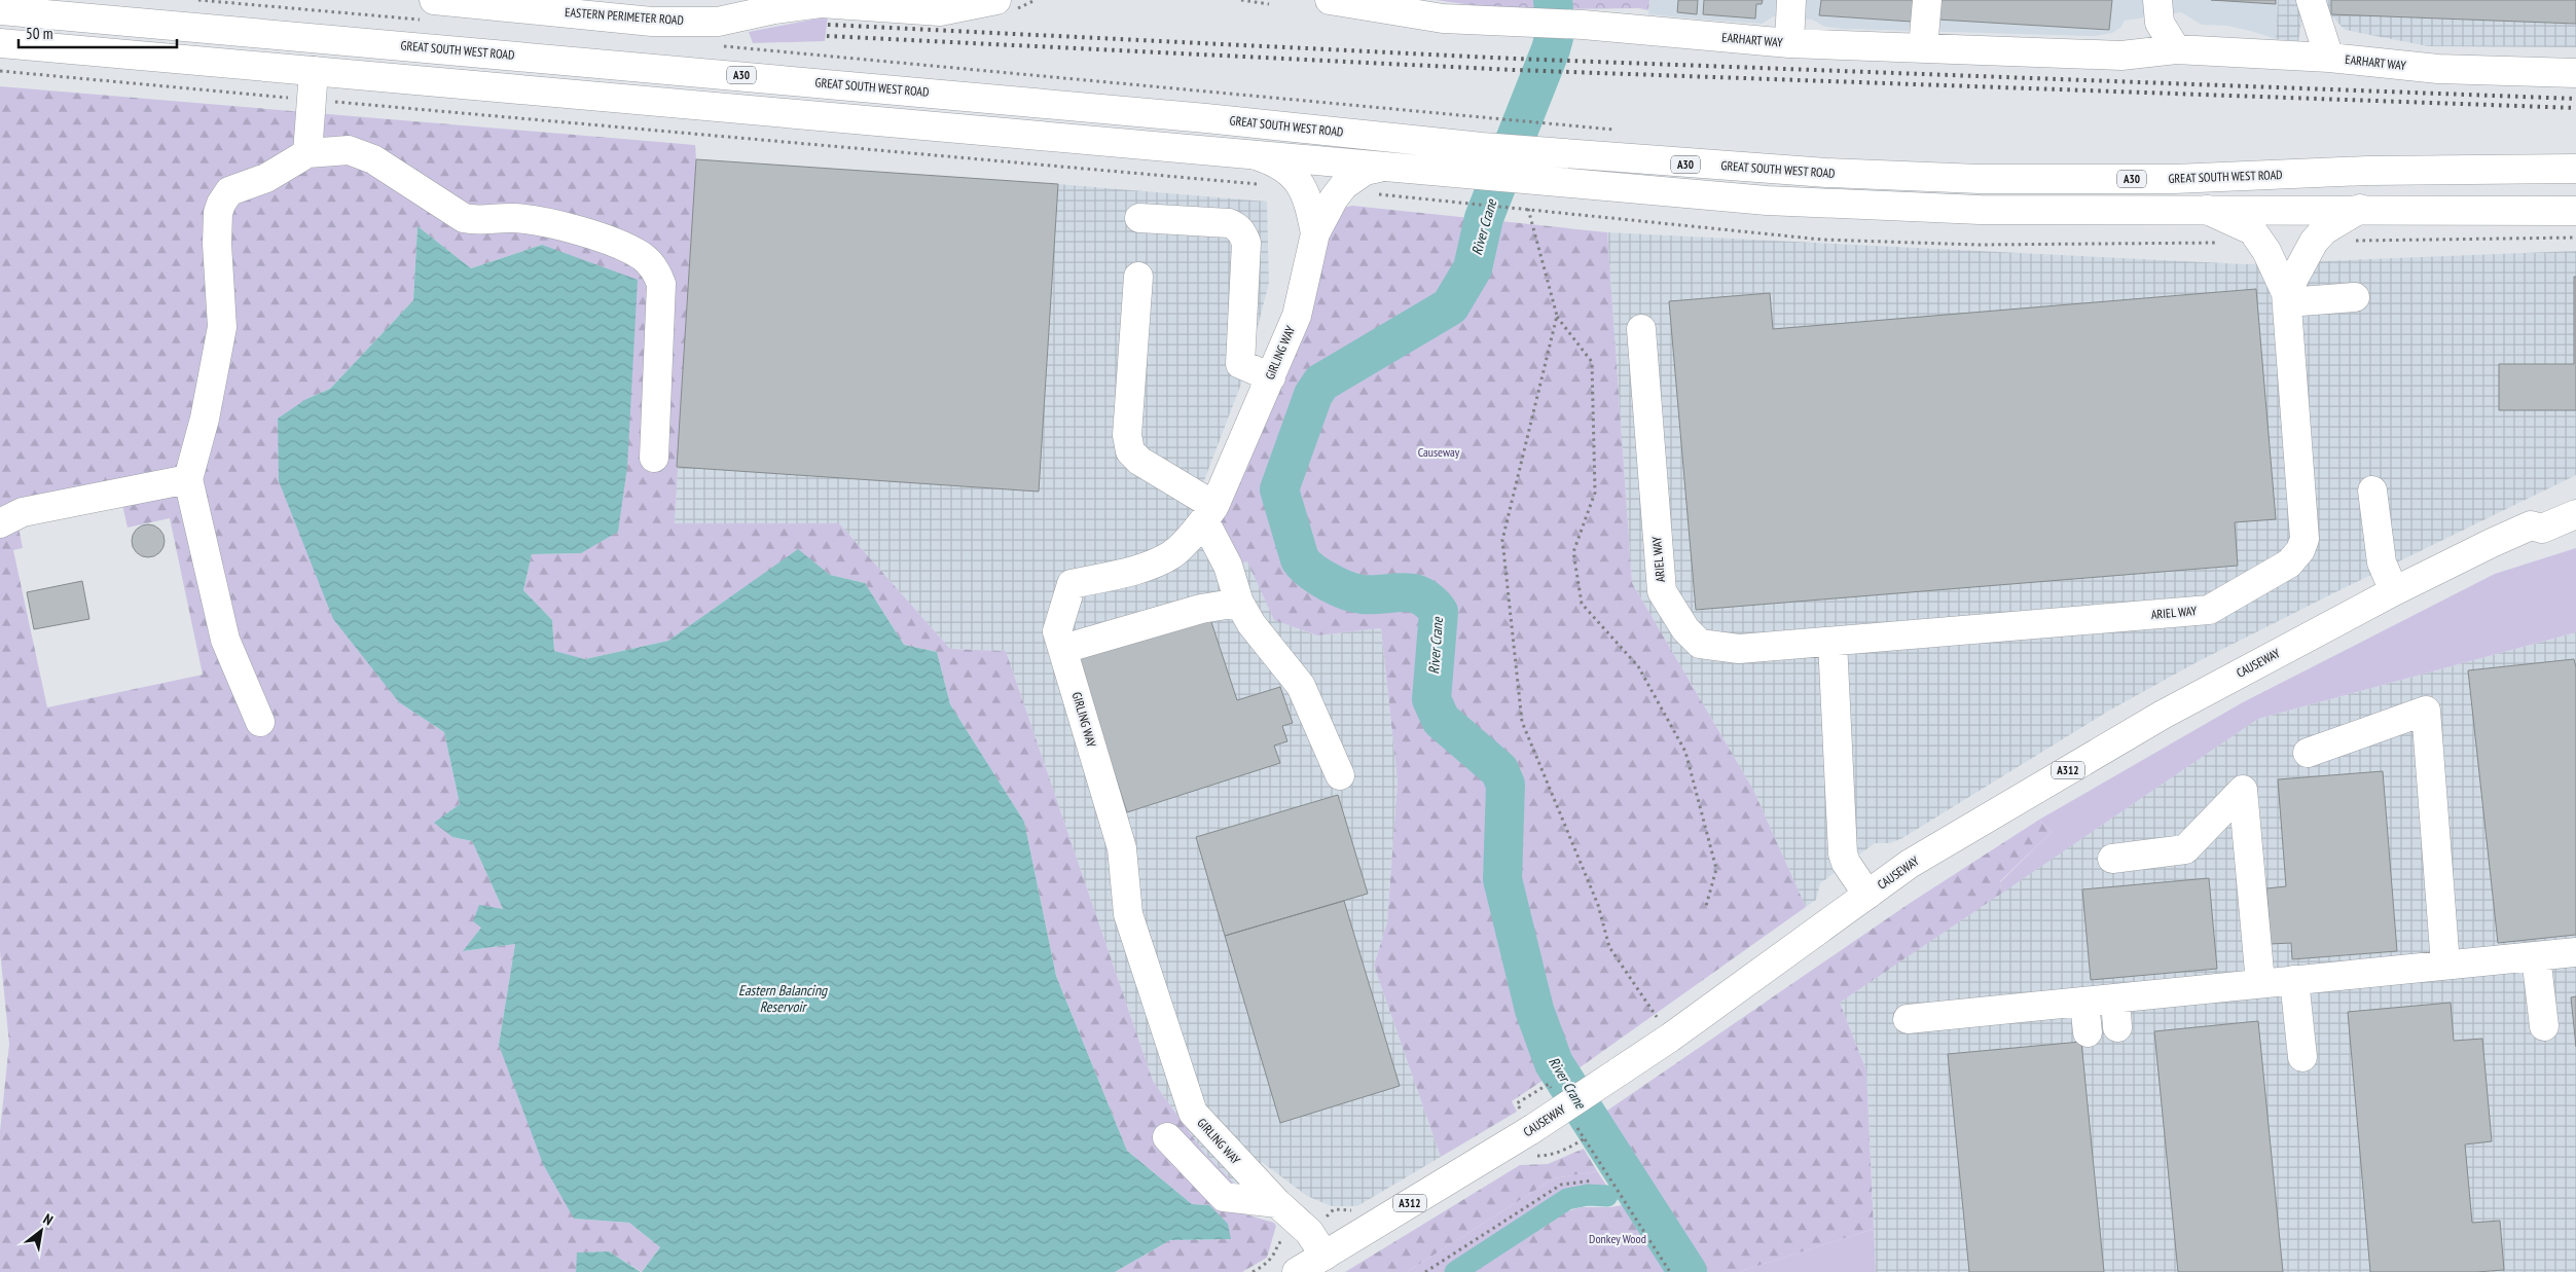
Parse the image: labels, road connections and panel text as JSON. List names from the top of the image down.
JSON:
{
  "streets": {
    "main road": [
      "EASTERN PERIMETER ROAD",
      "EARHART WAY",
      "GREAT SOUTH WEST ROAD",
      "A30",
      "GIRLING WAY",
      "ARIEL WAY",
      "CAUSEWAY",
      "A312"
    ]
  },
  "crossings": [
    ["GIRLING WAY", "CAUSEWAY"]
  ],
  "water": ["River Crane", "Eastern Balancing Reservoir"],
  "parks": ["Causeway", "Donkey Wood"],
  "scale_bar": "50 m",
  "north": "top right"
}
